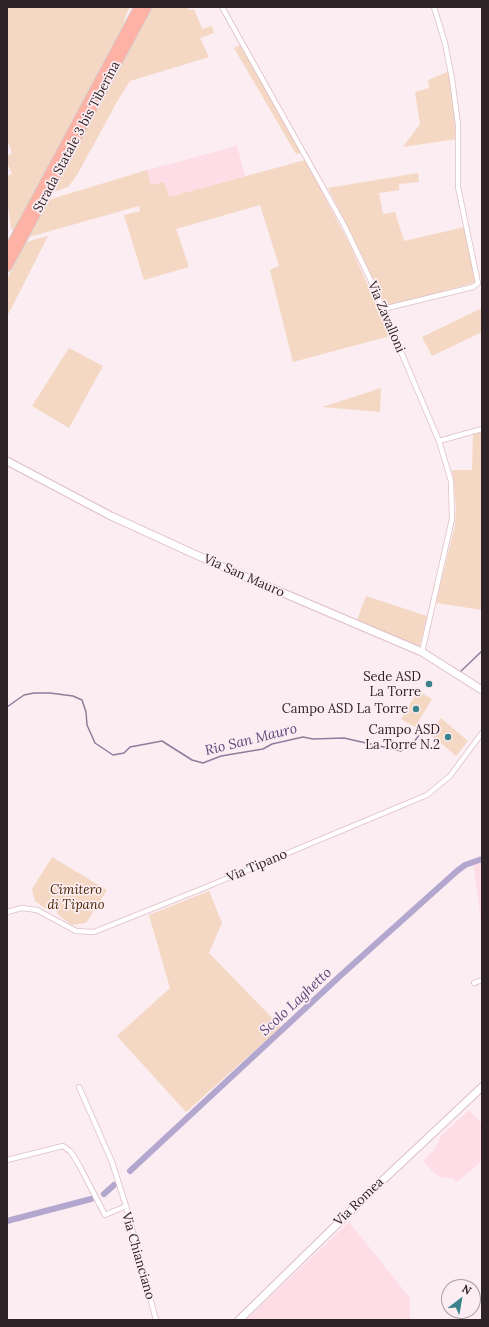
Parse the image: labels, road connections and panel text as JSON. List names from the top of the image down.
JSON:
{
  "streets": {
    "highway": ["Strada Statale 3 bis Tiberina"],
    "main road": ["Via San Mauro", "Via Romea"],
    "street": ["Via Zavalloni", "Via Tipano", "Via Chianciano"]
  },
  "crossings": [
    ["Via Zavalloni", "Via San Mauro"]
  ],
  "water": ["Rio San Mauro", "Scolo Laghetto"],
  "parks": ["Cimitero di Tipano"],
  "places": ["Sede ASD La Torre", "Campo ASD La Torre", "Campo ASD La Torre N.2"],
  "north": "top right"
}
